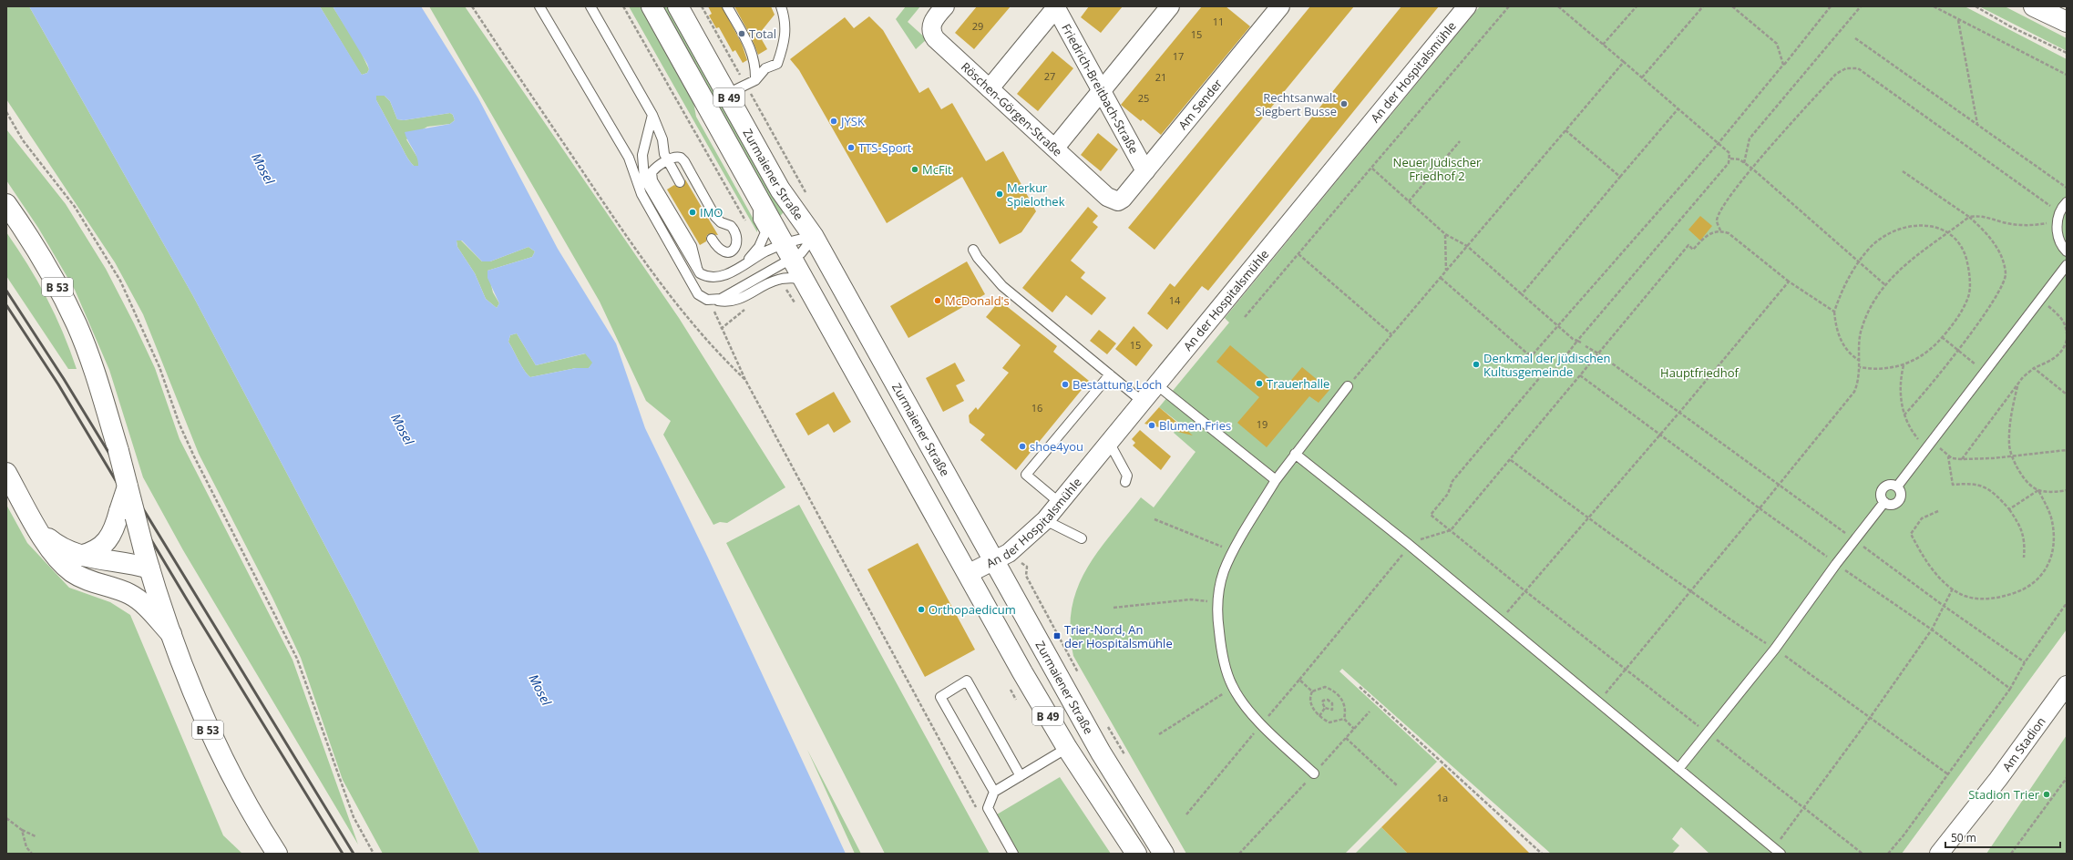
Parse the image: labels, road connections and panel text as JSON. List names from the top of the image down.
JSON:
{
  "streets": {
    "main road": ["B 49", "Zurmaiener Straße", "B 53"],
    "street": [
      "An der Hospitalsmühle",
      "Friedrich-Breitbach-Straße",
      "Am Sender",
      "Röschen-Görgen-Straße",
      "Am Stadion"
    ]
  },
  "crossings": [
    ["An der Hospitalsmühle", "Zurmaiener Straße"],
    ["Friedrich-Breitbach-Straße", "Am Sender"],
    ["Am Sender", "Röschen-Görgen-Straße"]
  ],
  "water": ["Mosel"],
  "parks": ["Neuer Jüdischer Friedhof 2", "Hauptfriedhof"],
  "places": {
    "other": [
      "Total",
      "Rechtsanwalt Siegbert Busse",
      "JYSK",
      "TTS-Sport",
      "McFit",
      "Merkur Spielothek",
      "IMO",
      "McDonald's",
      "Denkmal der jüdischen Kultusgemeinde",
      "Trauerhalle",
      "Bestattung Loch",
      "Blumen Fries",
      "shoe4you",
      "Orthopaedicum",
      "Stadion Trier"
    ],
    "transit": ["Trier-Nord, An der Hospitalsmühle"]
  },
  "house_numbers": [
    "11",
    "29",
    "15",
    "17",
    "27",
    "21",
    "25",
    "14",
    "15",
    "16",
    "19",
    "1a"
  ],
  "scale_bar": "50 m"
}
